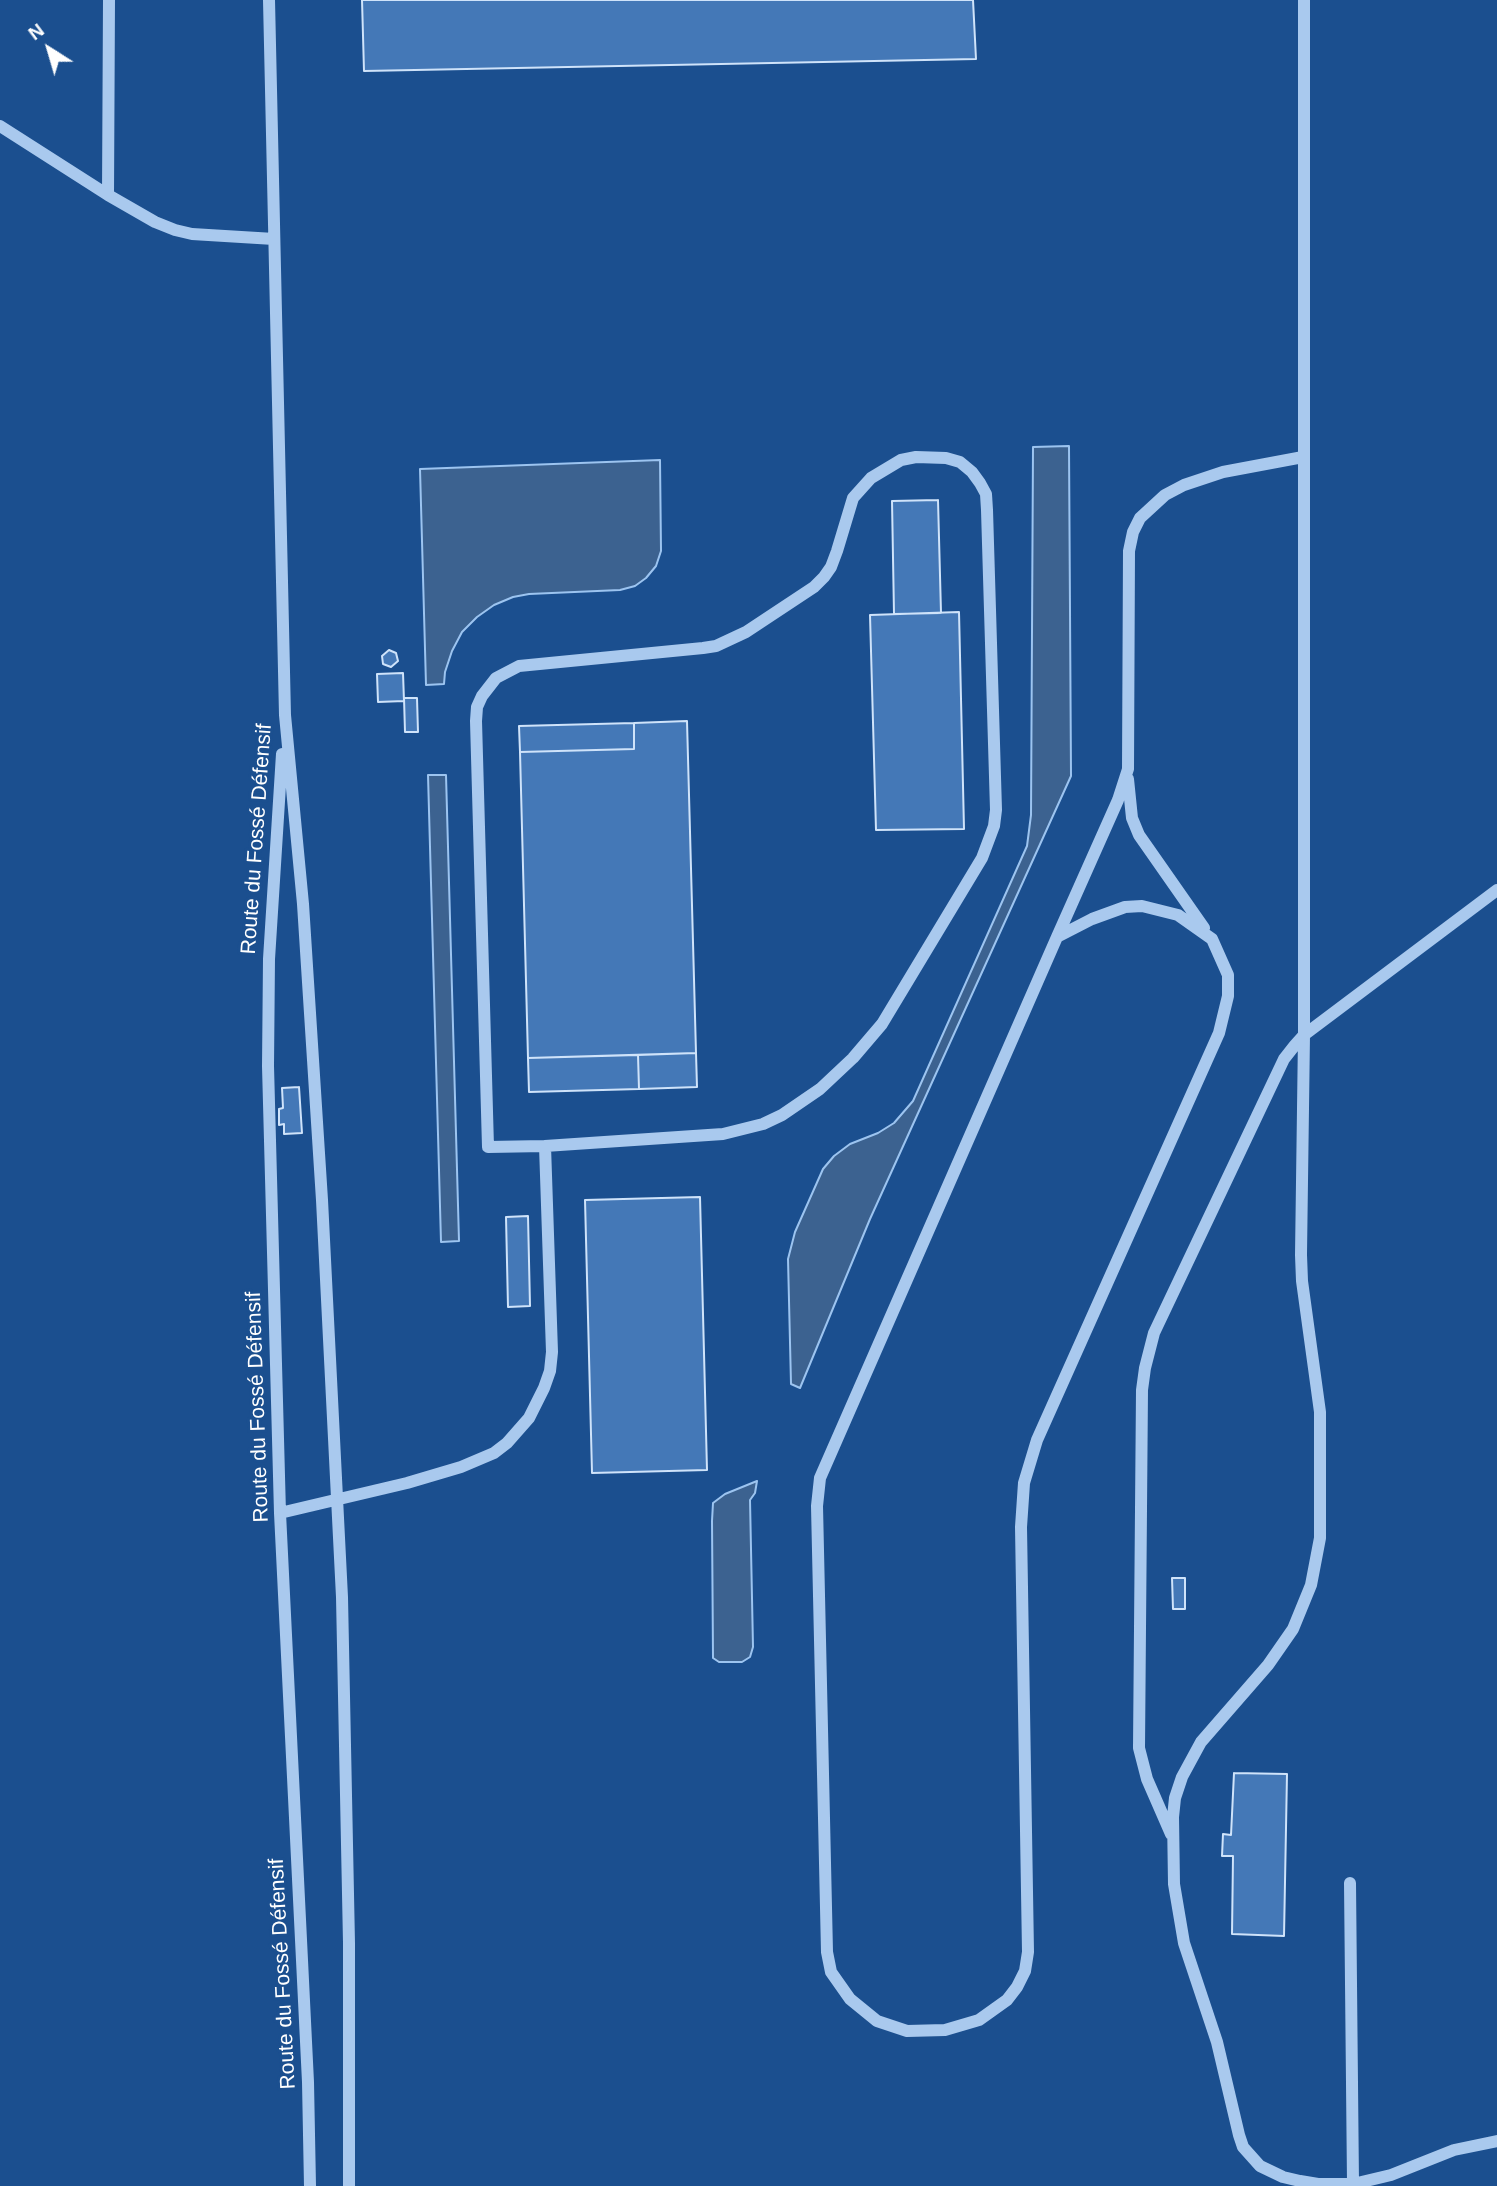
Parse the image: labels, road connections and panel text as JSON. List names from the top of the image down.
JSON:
{
  "streets": {
    "street": ["Route du Fossé Défensif"]
  },
  "north": "top left"
}
